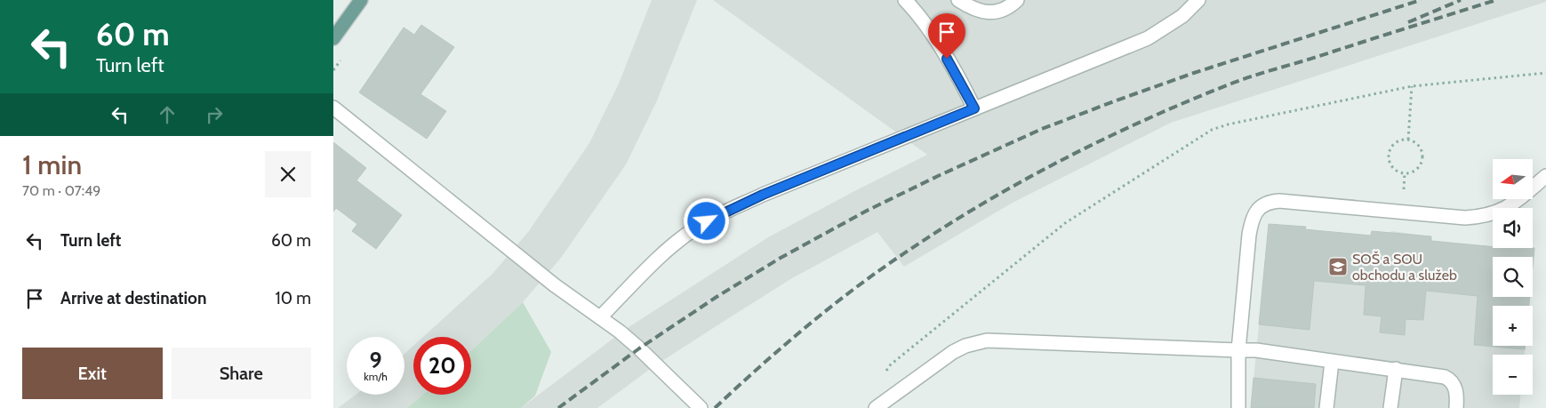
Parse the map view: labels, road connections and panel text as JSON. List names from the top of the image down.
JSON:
{
  "places": {
    "school or university": ["SOŠ a SOU obchodu a služeb"]
  },
  "north": "left",
  "page": {
    "turn": ["60 m", "Turn left"],
    "heading": ["1 min", "70 m · 07:49"],
    "map_buttons": ["+", "−"],
    "list": [
      {
        "name": "Turn left",
        "value": "60 m"
      },
      {
        "name": "Arrive at destination",
        "value": "10 m"
      }
    ],
    "speed": "9 km/h",
    "limit": "20",
    "buttons": ["Exit", "Share"]
  }
}
